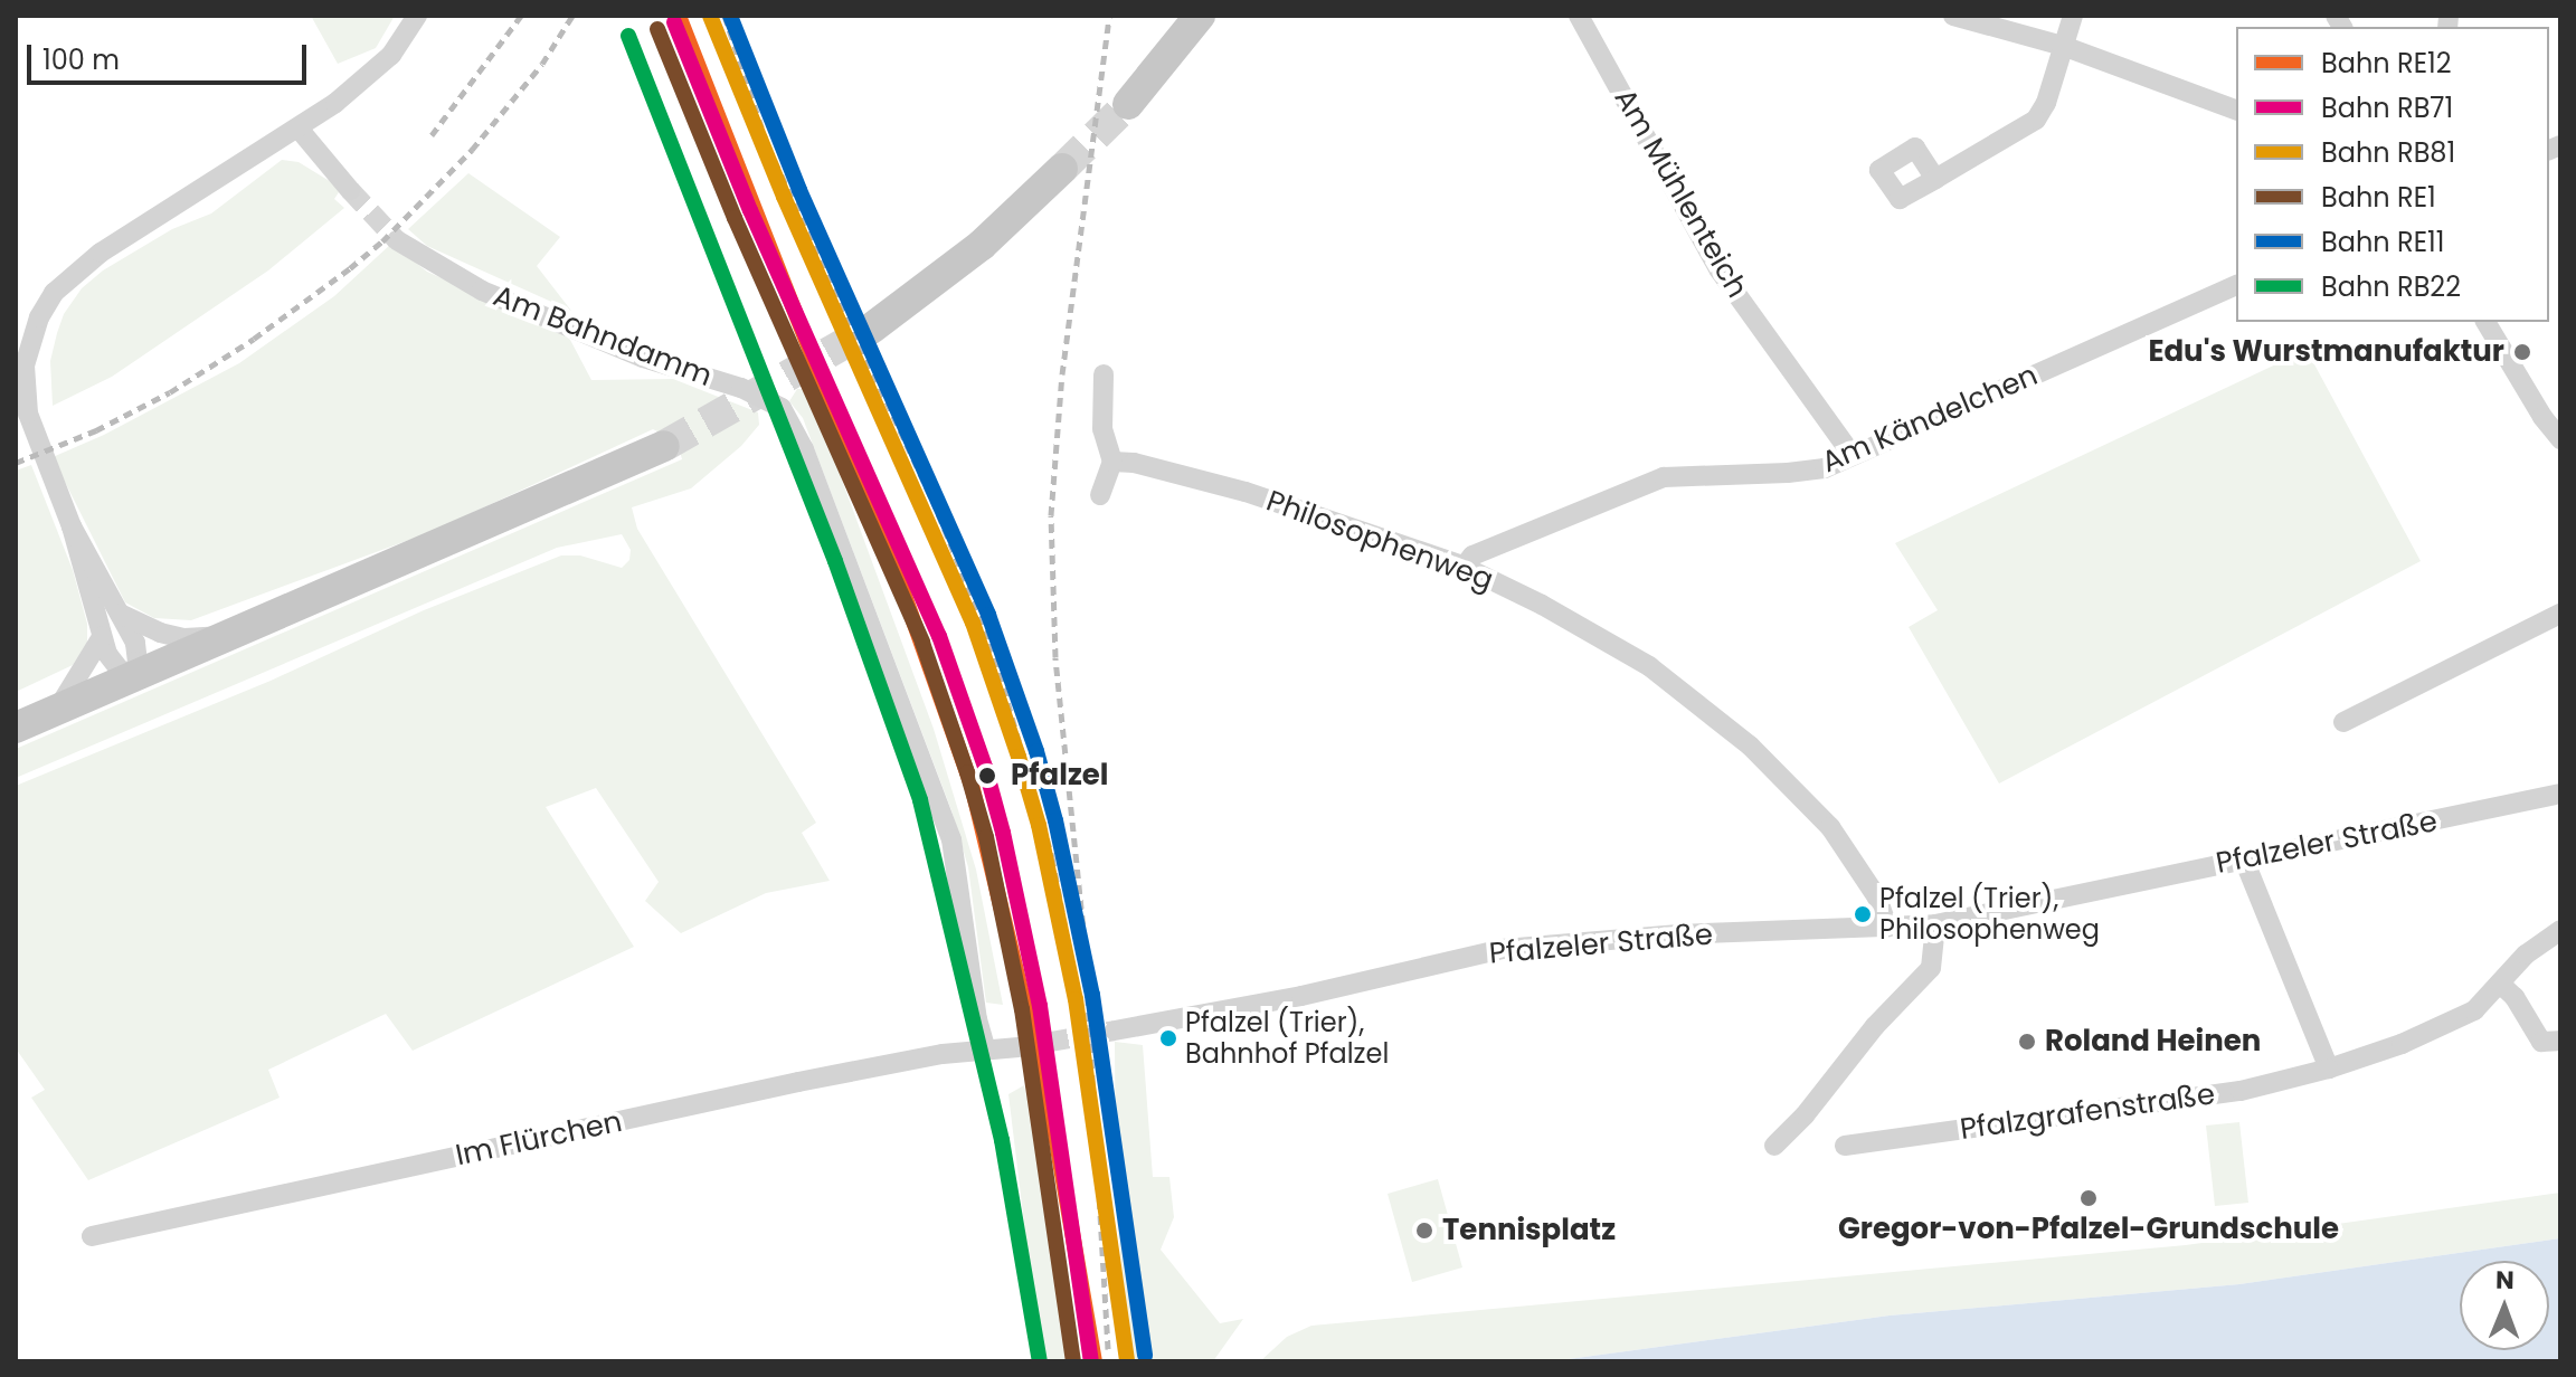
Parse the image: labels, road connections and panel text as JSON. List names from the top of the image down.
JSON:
{
  "streets": {
    "street": [
      "Am Mühlenteich",
      "Am Bahndamm",
      "Am Kändelchen",
      "Philosophenweg",
      "Pfalzeler Straße",
      "Pfalzgrafenstraße",
      "Im Flürchen"
    ]
  },
  "crossings": [
    ["Am Mühlenteich", "Am Kändelchen"],
    ["Am Bahndamm", "Im Flürchen"],
    ["Am Kändelchen", "Philosophenweg"],
    ["Philosophenweg", "Pfalzeler Straße"]
  ],
  "places": [
    "Edu's Wurstmanufaktur",
    "Pfalzel",
    "Pfalzel (Trier), Philosophenweg",
    "Pfalzel (Trier), Bahnhof Pfalzel",
    "Roland Heinen",
    "Gregor-von-Pfalzel-Grundschule",
    "Tennisplatz"
  ],
  "lines": [
    "rail line RE12",
    "rail line RB81",
    "rail line RE11",
    "rail line RB71",
    "rail line RE1",
    "rail line RB22"
  ],
  "legend": [
    "Bahn RE12",
    "Bahn RB71",
    "Bahn RB81",
    "Bahn RE1",
    "Bahn RE11",
    "Bahn RB22"
  ],
  "scale_bar": "100 m",
  "north": "top"
}
